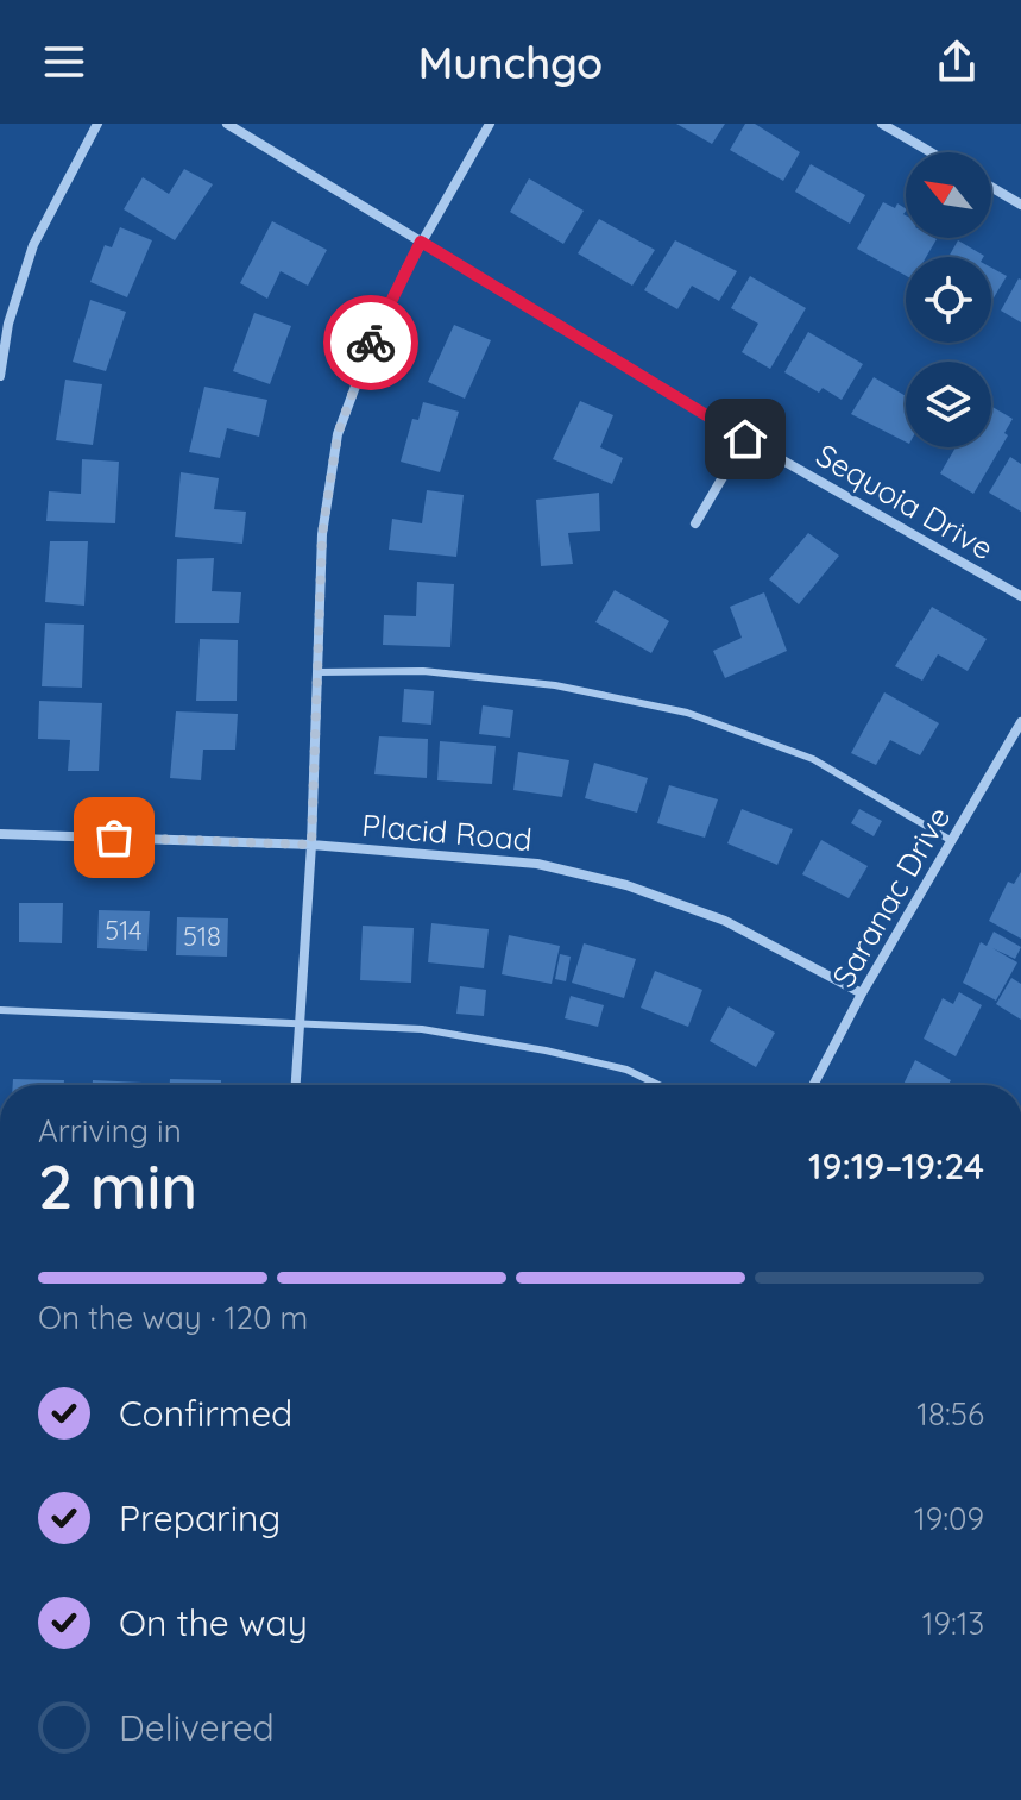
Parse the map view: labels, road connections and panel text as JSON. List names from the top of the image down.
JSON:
{
  "streets": {
    "street": ["Sequoia Drive", "Placid Road", "Saranac Drive"]
  },
  "crossings": [
    ["Placid Road", "Saranac Drive"]
  ],
  "house_numbers": ["514", "518"],
  "north": "top left",
  "page": {
    "header": "Munchgo",
    "heading": ["2 min", "Arriving in", "19:19–19:24"],
    "bar": "On the way · 120 m",
    "list": [
      ["Confirmed", "18:56"],
      ["Preparing", "19:09"],
      ["On the way", "19:13"],
      "Delivered"
    ]
  }
}
